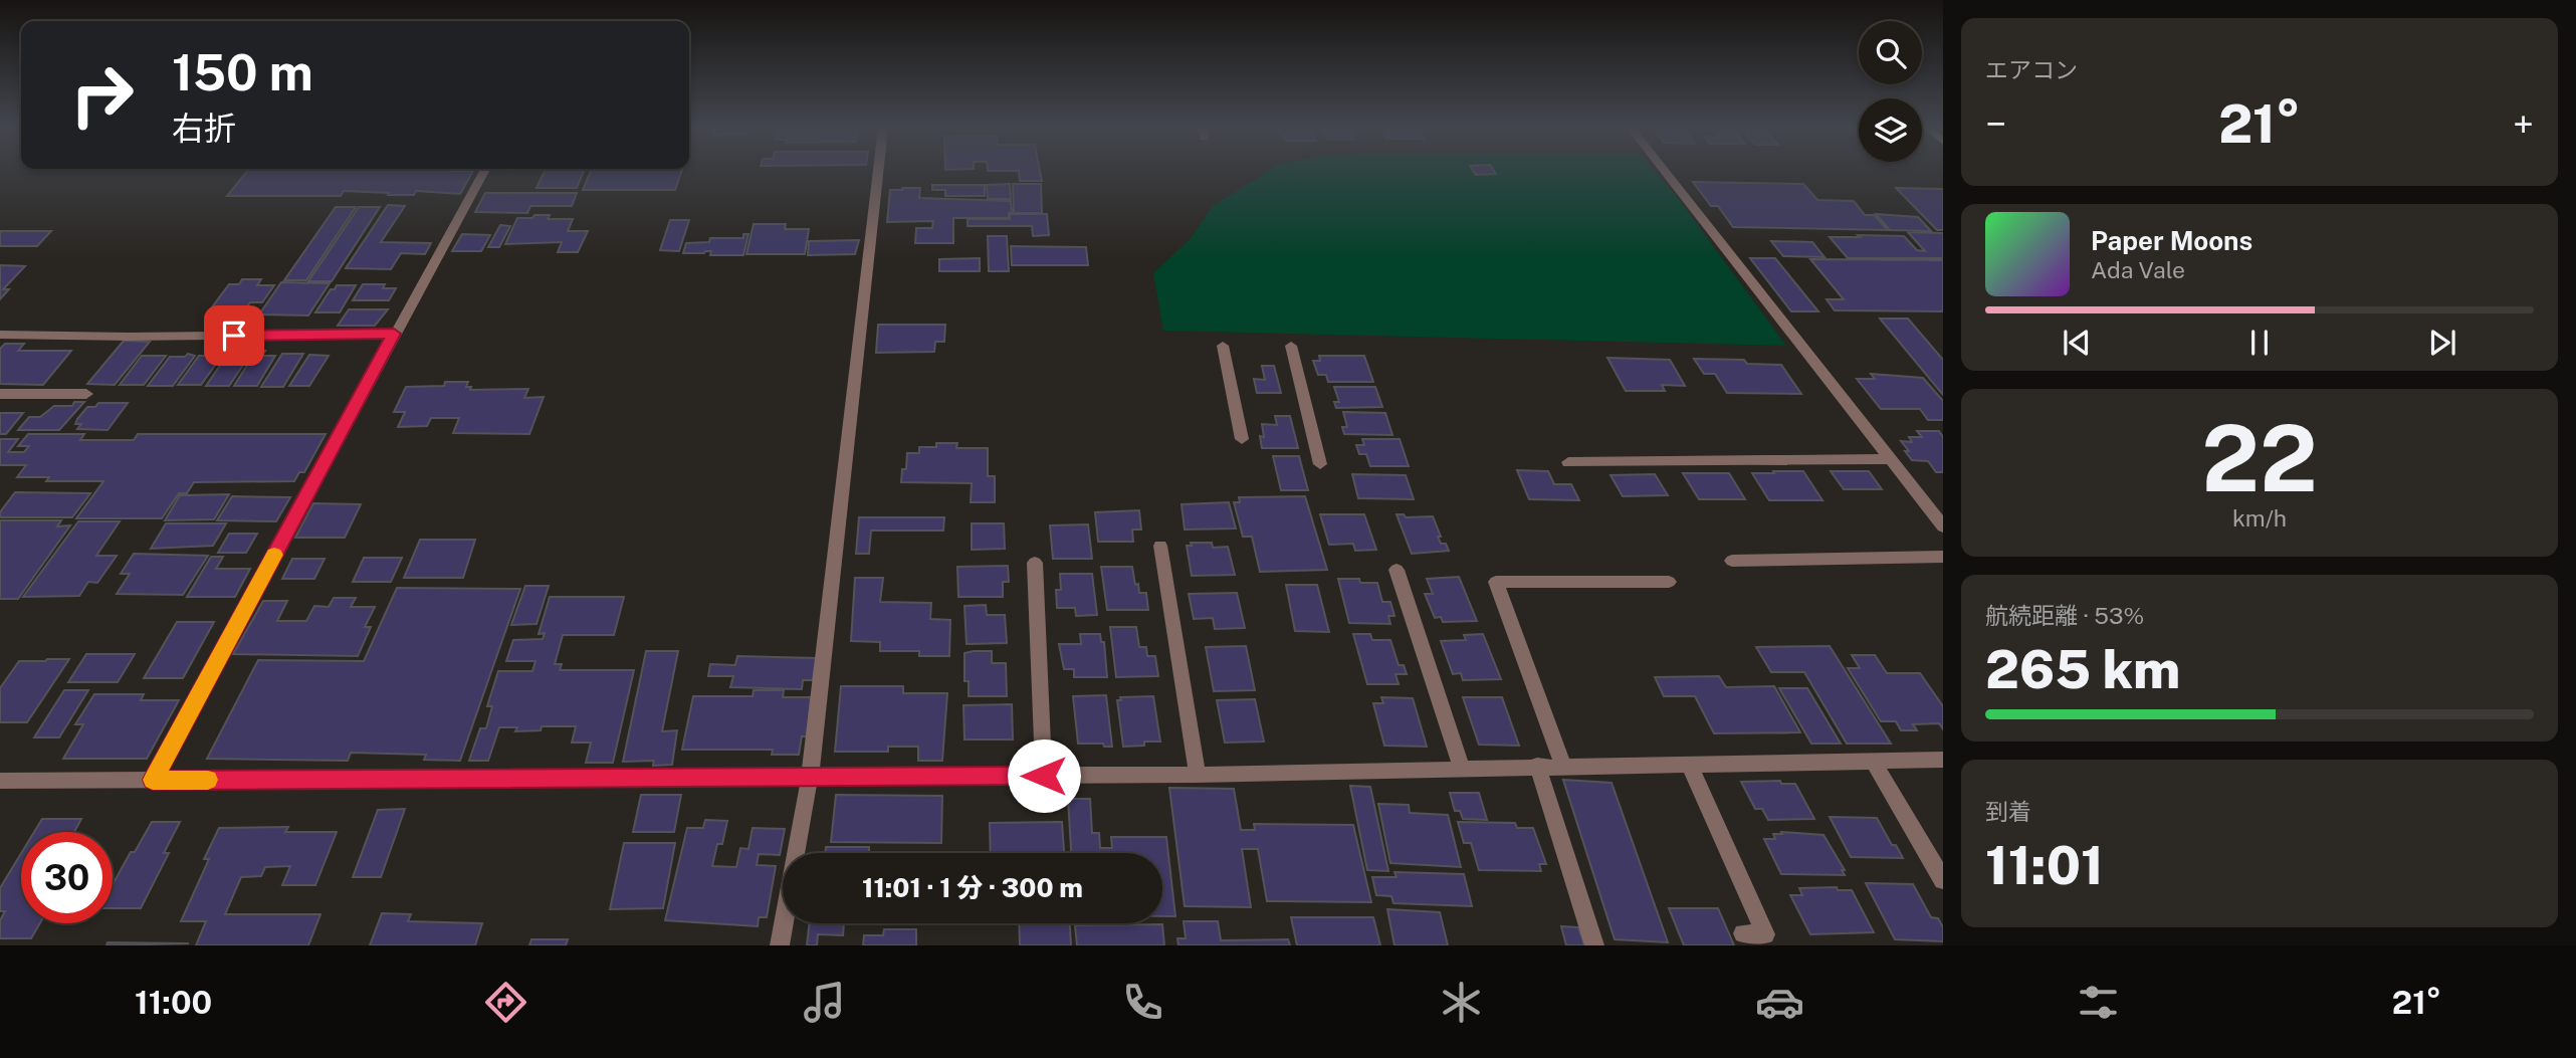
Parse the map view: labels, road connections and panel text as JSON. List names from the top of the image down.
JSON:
{
  "page": {
    "tile": [
      "エアコン",
      ["22", "km/h"],
      ["航続距離 · 53%", "265 km"],
      ["到着", "11:01"]
    ],
    "turn": ["150 m", "右折"],
    "heat": ["−", "21°", "+"],
    "song": ["Paper Moons", "Ada Vale"],
    "limit": "30",
    "trip": "11:01 · 1 分 · 300 m",
    "tabs": ["11:00", "21°"]
  }
}
